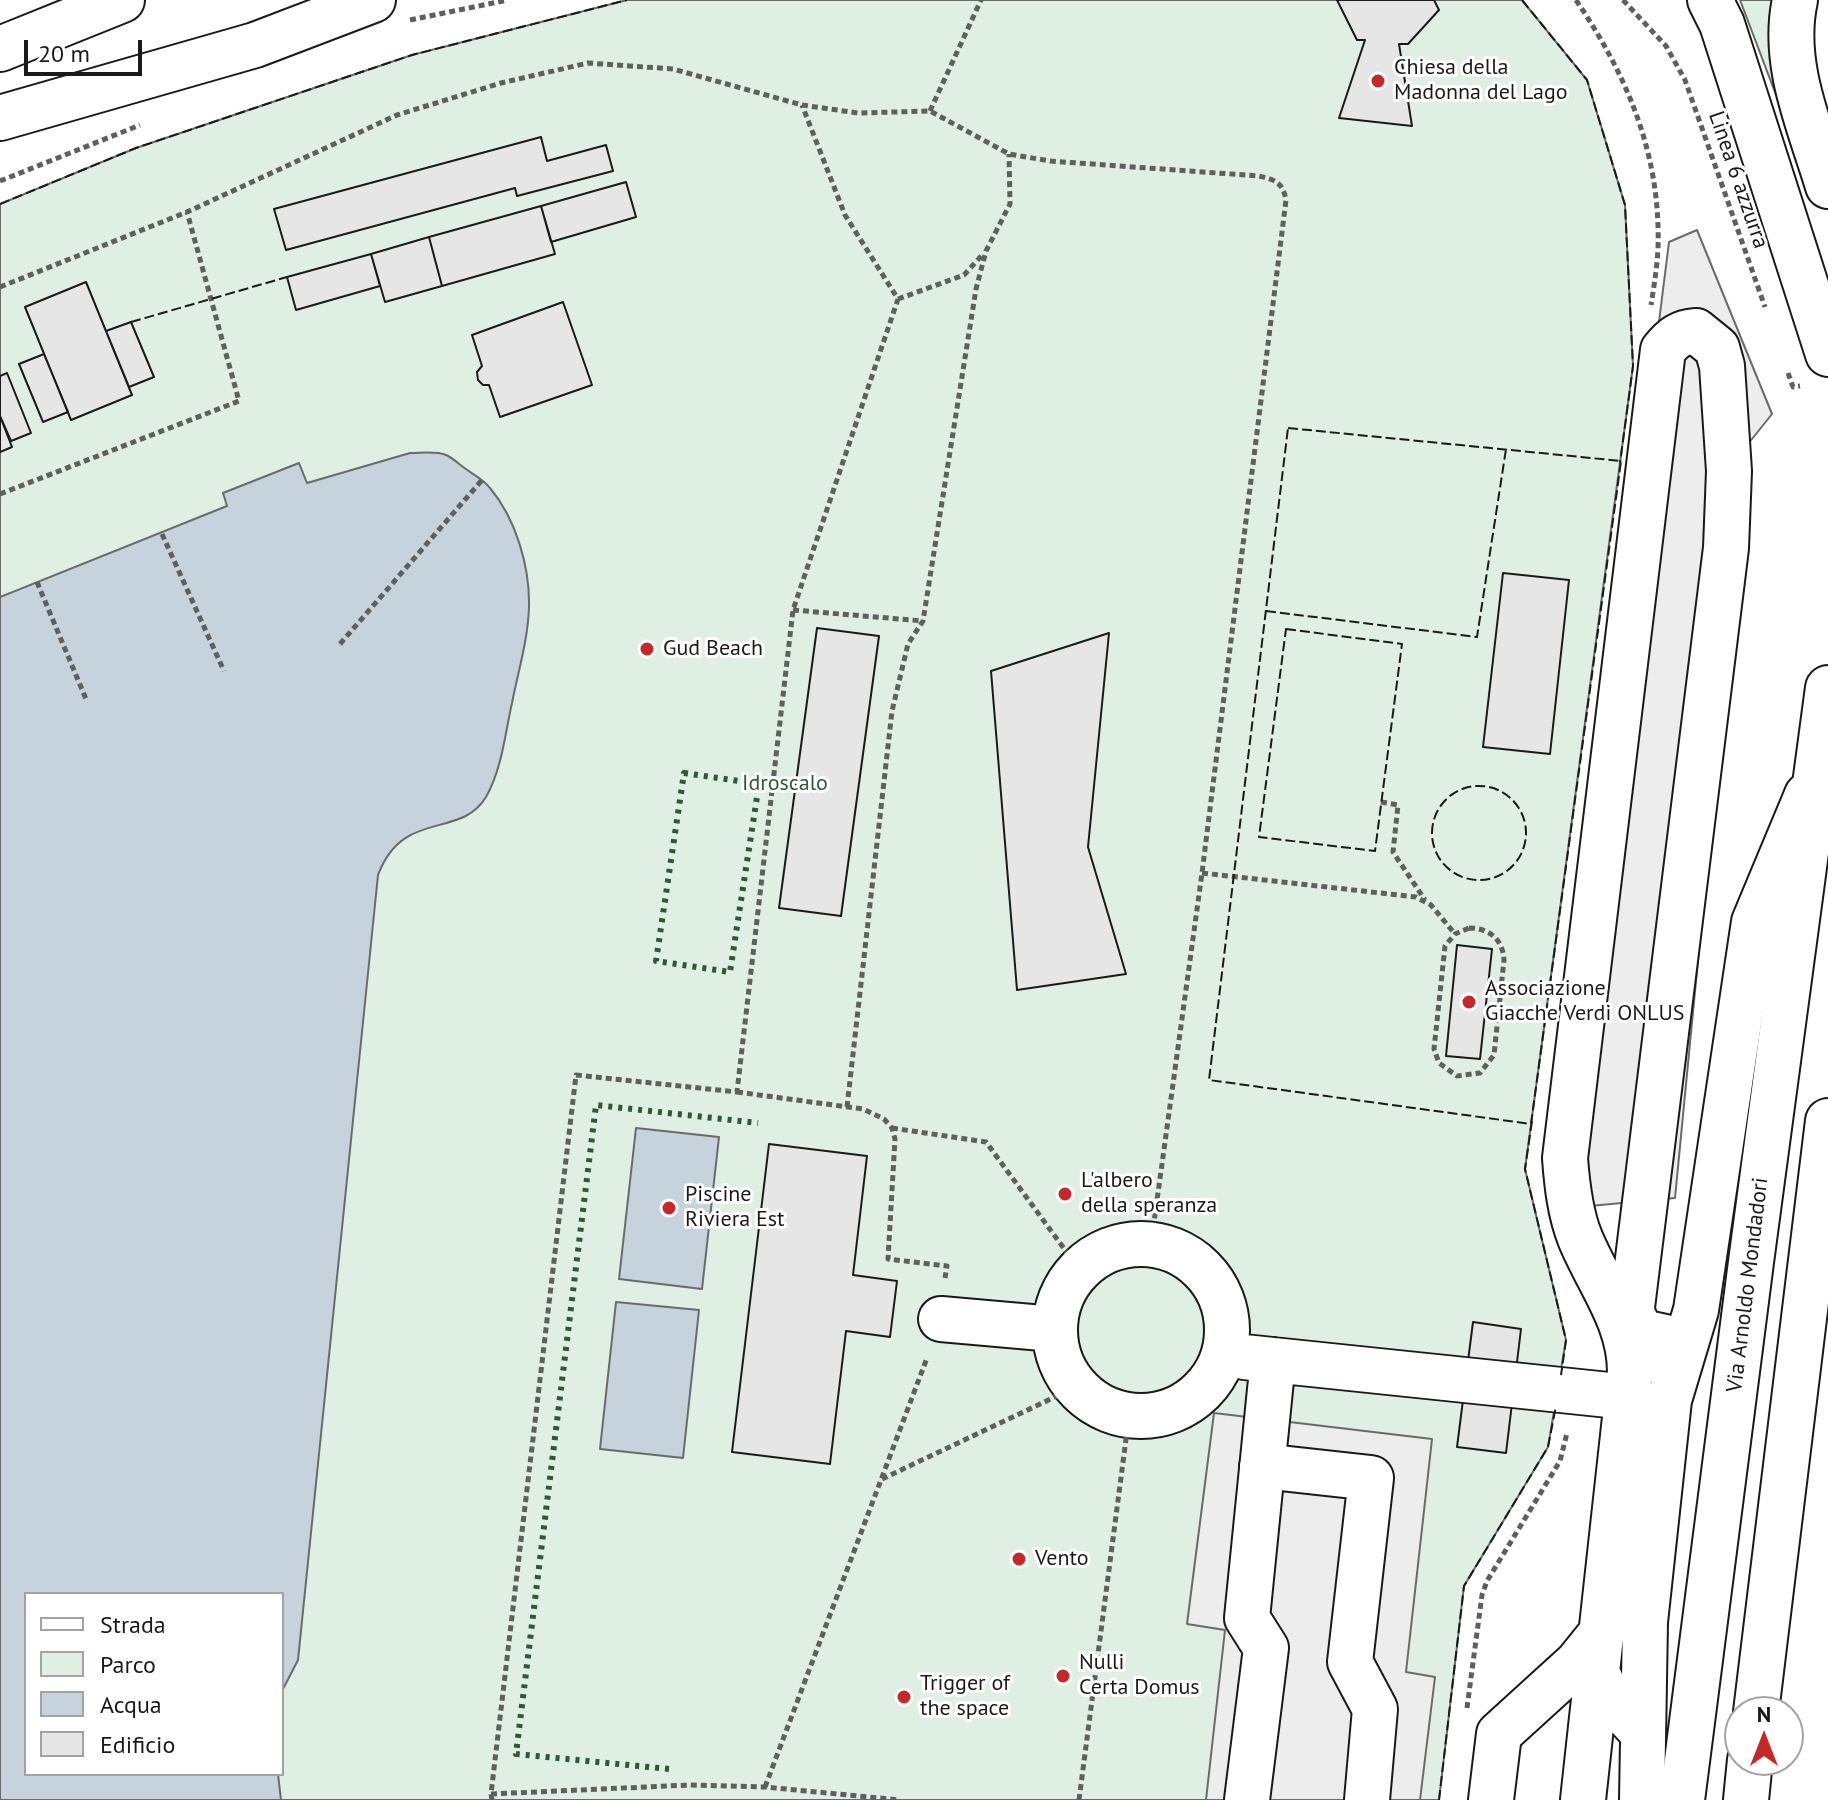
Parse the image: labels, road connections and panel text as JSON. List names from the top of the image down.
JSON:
{
  "streets": {
    "main road": ["Via Arnoldo Mondadori"],
    "path": ["Linea 6 azzurra"]
  },
  "parks": ["Idroscalo"],
  "places": [
    "Chiesa della Madonna del Lago",
    "Gud Beach",
    "Associazione Giacche Verdi ONLUS",
    "L'albero della speranza",
    "Piscine Riviera Est",
    "Vento",
    "Nulli Certa Domus",
    "Trigger of the space"
  ],
  "legend": [
    "Strada",
    "Parco",
    "Acqua",
    "Edificio"
  ],
  "scale_bar": "20 m",
  "north": "top"
}
